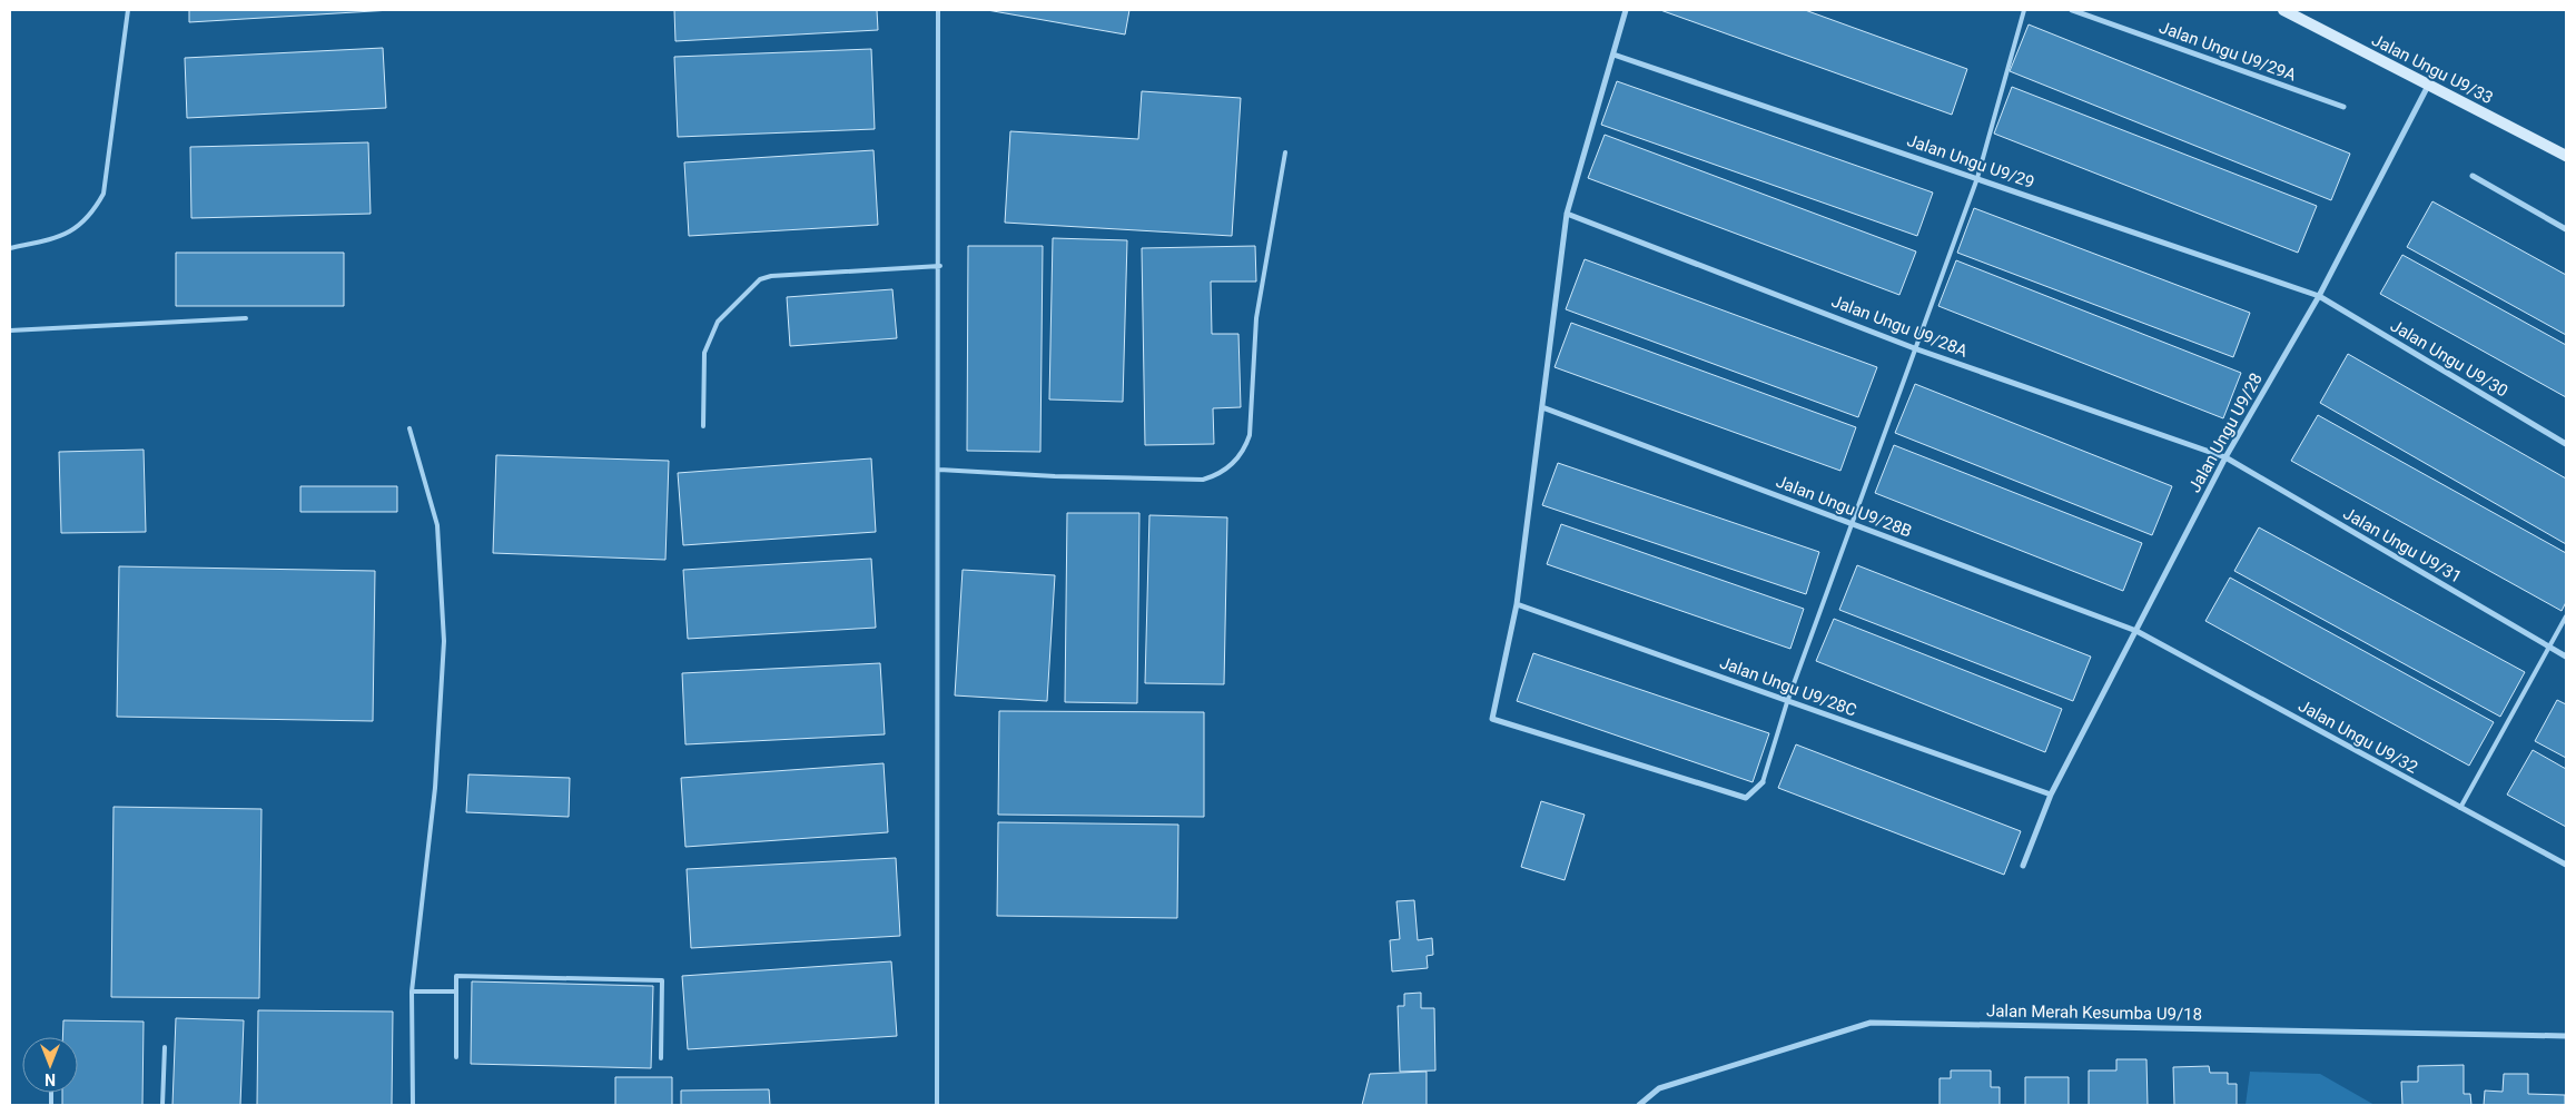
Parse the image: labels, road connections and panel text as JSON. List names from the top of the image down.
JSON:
{
  "streets": {
    "street": [
      "Jalan Ungu U9/29A",
      "Jalan Ungu U9/33",
      "Jalan Ungu U9/29",
      "Jalan Ungu U9/28A",
      "Jalan Ungu U9/30",
      "Jalan Ungu U9/28",
      "Jalan Ungu U9/28B",
      "Jalan Ungu U9/31",
      "Jalan Ungu U9/28C",
      "Jalan Ungu U9/32",
      "Jalan Merah Kesumba U9/18"
    ]
  },
  "crossings": [
    ["Jalan Ungu U9/33", "Jalan Ungu U9/28"],
    ["Jalan Ungu U9/29", "Jalan Ungu U9/30"],
    ["Jalan Ungu U9/29", "Jalan Ungu U9/28"],
    ["Jalan Ungu U9/28A", "Jalan Ungu U9/28"],
    ["Jalan Ungu U9/28A", "Jalan Ungu U9/31"],
    ["Jalan Ungu U9/30", "Jalan Ungu U9/28"],
    ["Jalan Ungu U9/28", "Jalan Ungu U9/28B"],
    ["Jalan Ungu U9/28", "Jalan Ungu U9/31"],
    ["Jalan Ungu U9/28", "Jalan Ungu U9/28C"],
    ["Jalan Ungu U9/28", "Jalan Ungu U9/32"],
    ["Jalan Ungu U9/28B", "Jalan Ungu U9/32"]
  ],
  "north": "bottom"
}
